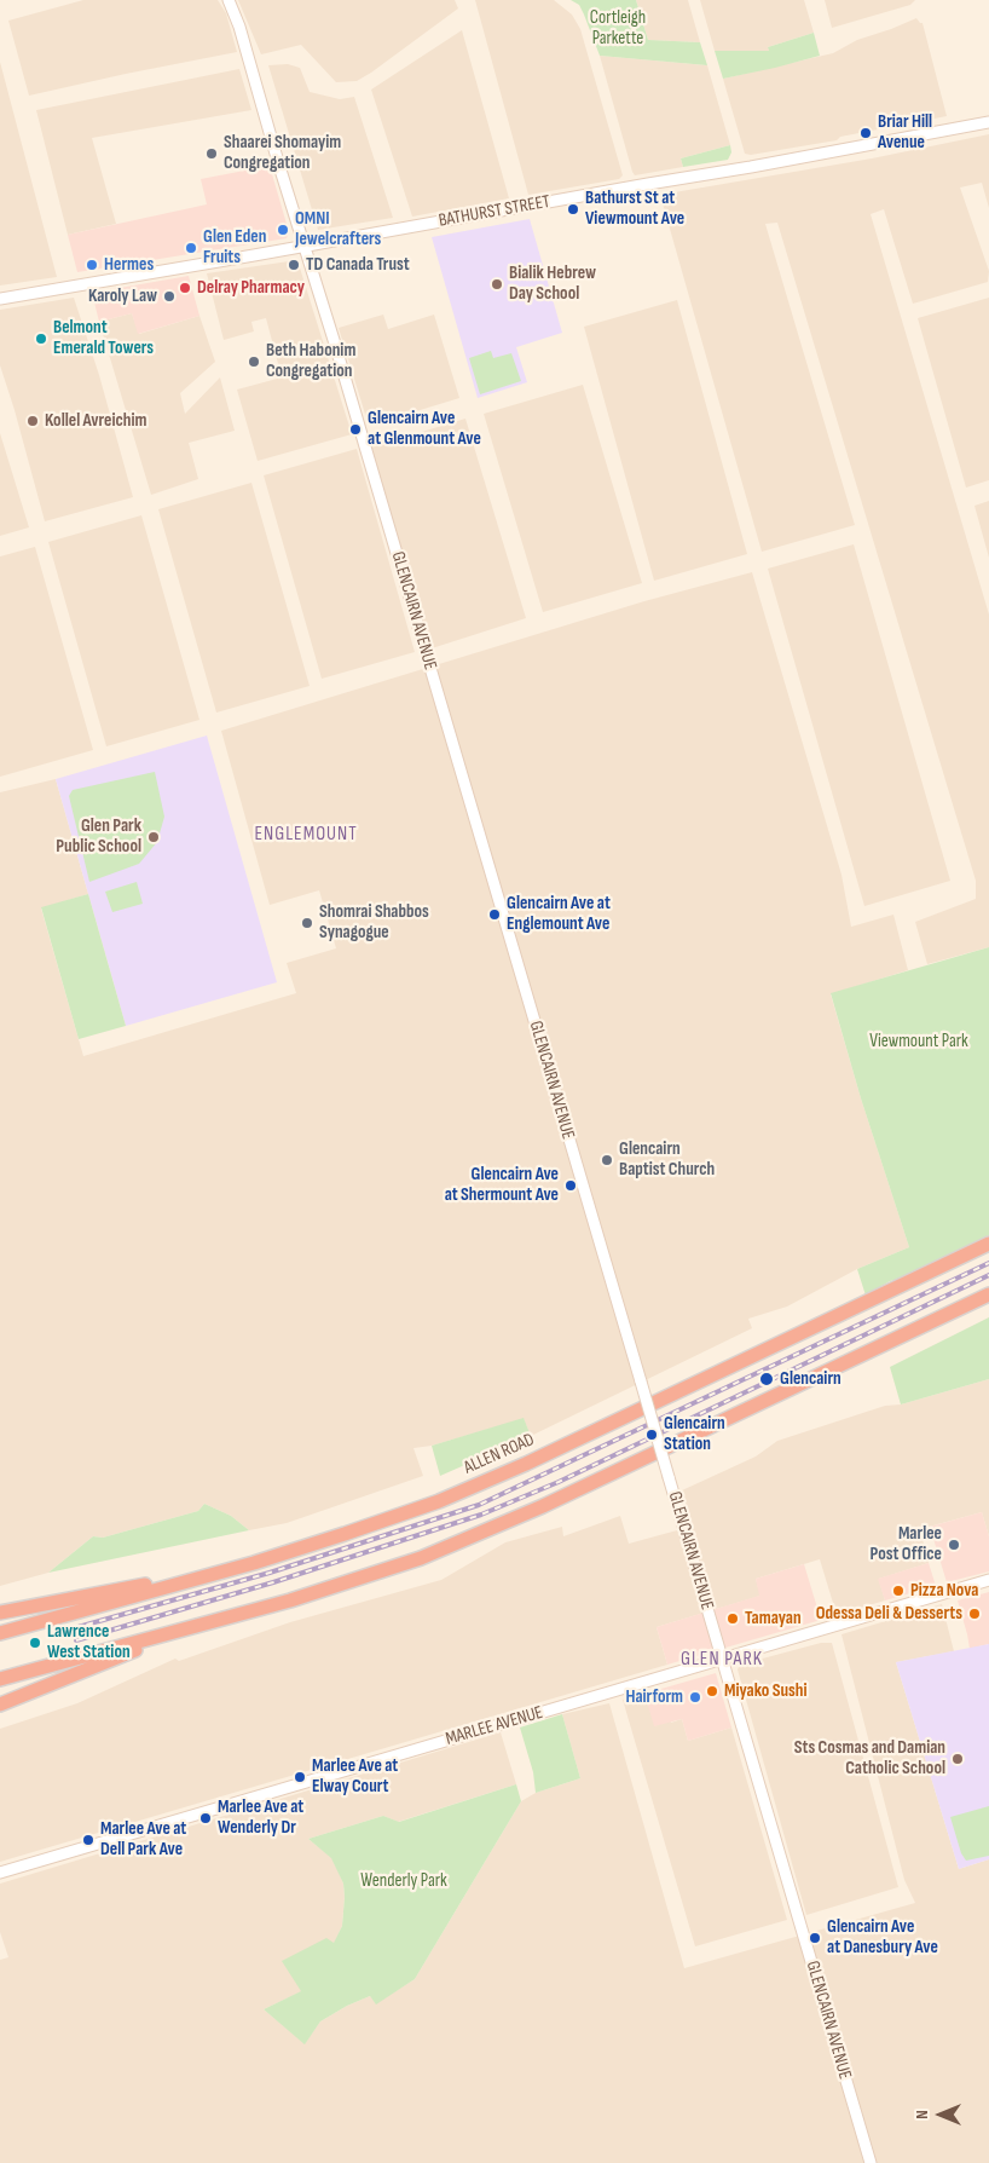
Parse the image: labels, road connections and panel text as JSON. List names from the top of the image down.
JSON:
{
  "streets": {
    "highway": ["ALLEN ROAD"],
    "street": ["BATHURST STREET", "GLENCAIRN AVENUE", "MARLEE AVENUE"]
  },
  "crossings": [
    ["BATHURST STREET", "GLENCAIRN AVENUE"],
    ["GLENCAIRN AVENUE", "MARLEE AVENUE"]
  ],
  "districts": ["ENGLEMOUNT", "GLEN PARK"],
  "parks": ["Cortleigh Parkette", "Viewmount Park", "Wenderly Park"],
  "places": [
    "Briar Hill Avenue",
    "Shaarei Shomayim Congregation",
    "Bathurst St at Viewmount Ave",
    "OMNI Jewelcrafters",
    "Glen Eden Fruits",
    "Hermes",
    "TD Canada Trust",
    "Bialik Hebrew Day School",
    "Delray Pharmacy",
    "Karoly Law",
    "Belmont Emerald Towers",
    "Beth Habonim Congregation",
    "Kollel Avreichim",
    "Glencairn Ave at Glenmount Ave",
    "Glen Park Public School",
    "Glencairn Ave at Englemount Ave",
    "Shomrai Shabbos Synagogue",
    "Glencairn Baptist Church",
    "Glencairn Ave at Shermount Ave",
    "Glencairn",
    "Glencairn Station",
    "Marlee Post Office",
    "Pizza Nova",
    "Odessa Deli & Desserts",
    "Tamayan",
    "Lawrence West Station",
    "Miyako Sushi",
    "Hairform",
    "Sts Cosmas and Damian Catholic School",
    "Marlee Ave at Elway Court",
    "Marlee Ave at Wenderly Dr",
    "Marlee Ave at Dell Park Ave",
    "Glencairn Ave at Danesbury Ave"
  ],
  "north": "left"
}
